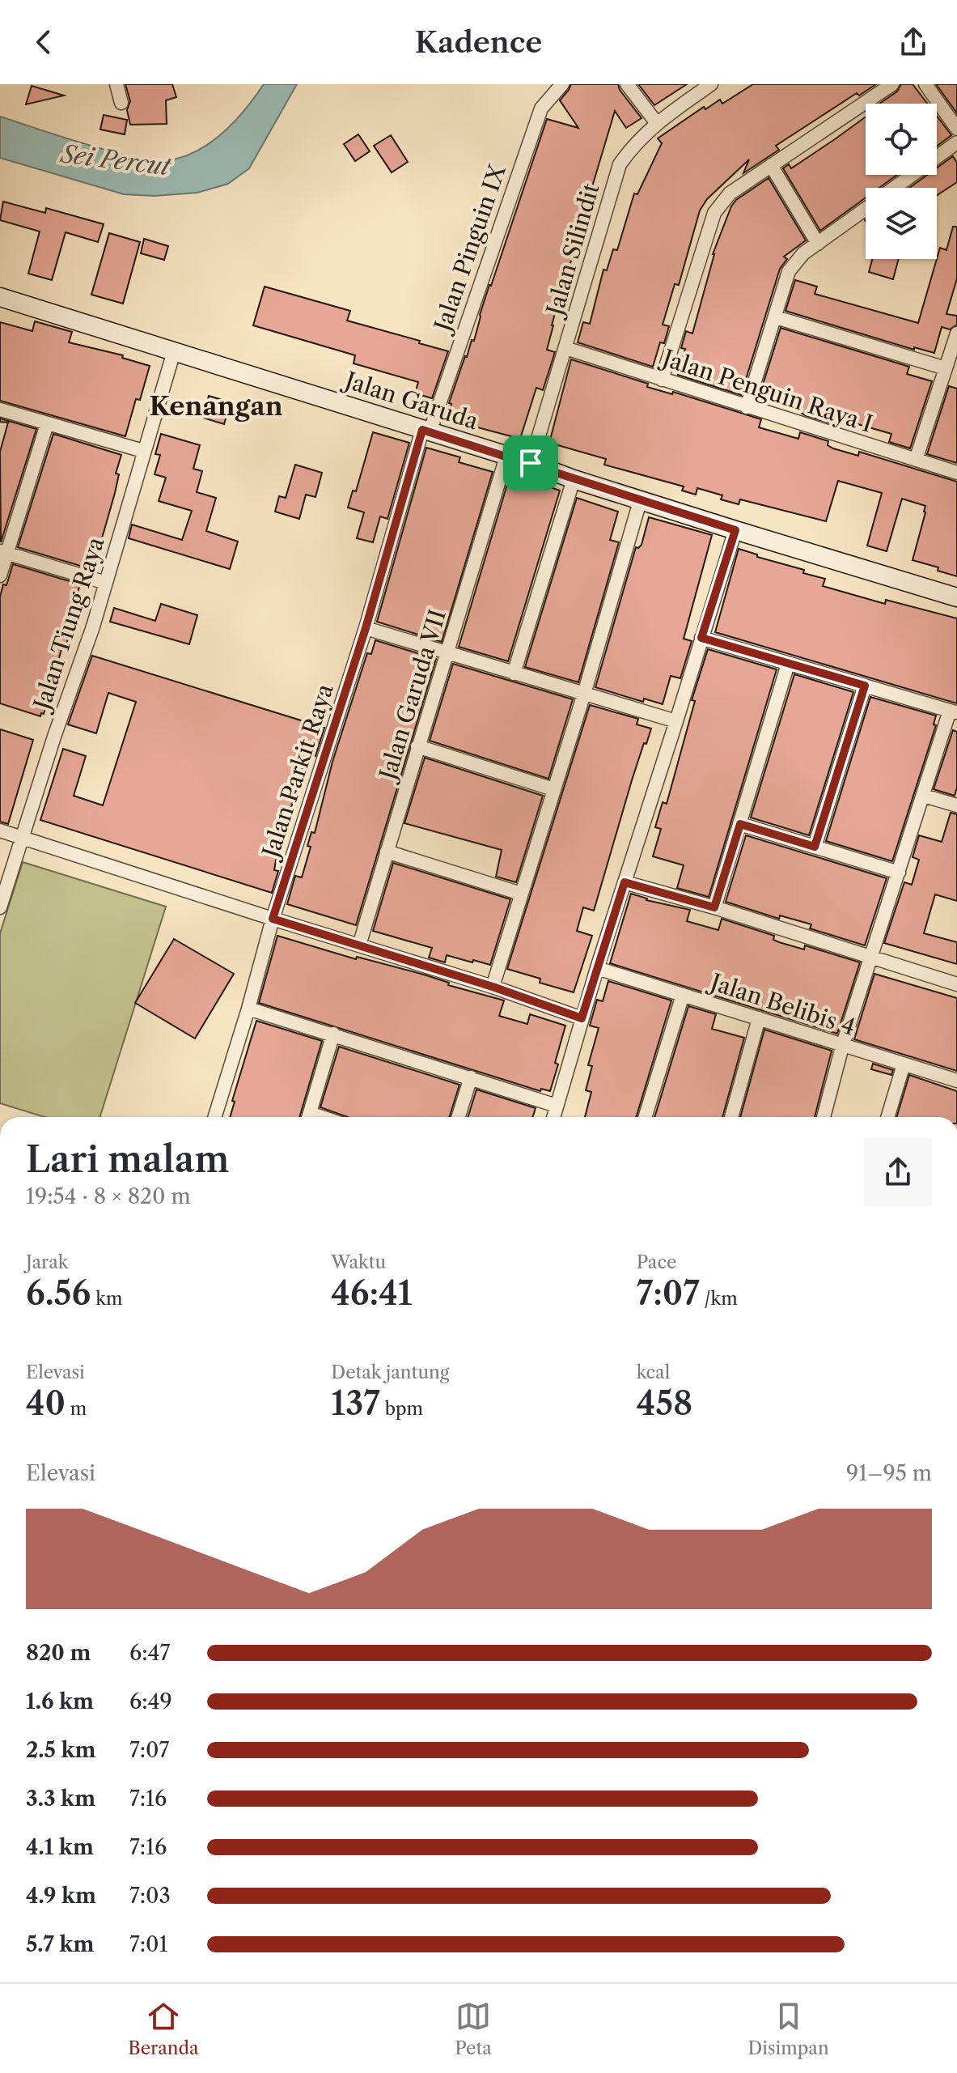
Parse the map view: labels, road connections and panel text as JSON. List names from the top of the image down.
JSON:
{
  "streets": {
    "street": [
      "Jalan Pinguin IX",
      "Jalan Silindit",
      "Jalan Penguin Raya I",
      "Jalan Garuda",
      "Jalan Tiung Raya",
      "Jalan Garuda VII",
      "Jalan Parkit Raya",
      "Jalan Belibis 4"
    ]
  },
  "crossings": [
    ["Jalan Pinguin IX", "Jalan Garuda"],
    ["Jalan Pinguin IX", "Jalan Parkit Raya"],
    ["Jalan Silindit", "Jalan Penguin Raya I"],
    ["Jalan Silindit", "Jalan Garuda"],
    ["Jalan Garuda", "Jalan Tiung Raya"],
    ["Jalan Garuda", "Jalan Garuda VII"],
    ["Jalan Garuda", "Jalan Parkit Raya"]
  ],
  "districts": ["Kenangan"],
  "water": ["Sei Percut"],
  "page": {
    "header": "Kadence",
    "heading": ["Lari malam", "19:54 · 8 × 820 m"],
    "stats": [
      ["Jarak", "6.56 km"],
      ["Waktu", "46:41"],
      ["Pace", "7:07 /km"],
      ["Elevasi", "40 m"],
      ["Detak jantung", "137 bpm"],
      ["kcal", "458"]
    ],
    "chart": ["Elevasi", "91–95 m"],
    "list": [
      {
        "name": "820 m",
        "note": "6:47"
      },
      {
        "name": "1.6 km",
        "note": "6:49"
      },
      {
        "name": "2.5 km",
        "note": "7:07"
      },
      {
        "name": "3.3 km",
        "note": "7:16"
      },
      {
        "name": "4.1 km",
        "note": "7:16"
      },
      {
        "name": "4.9 km",
        "note": "7:03"
      },
      {
        "name": "5.7 km",
        "note": "7:01"
      }
    ],
    "tabs": ["Beranda", "Peta", "Disimpan"]
  }
}
